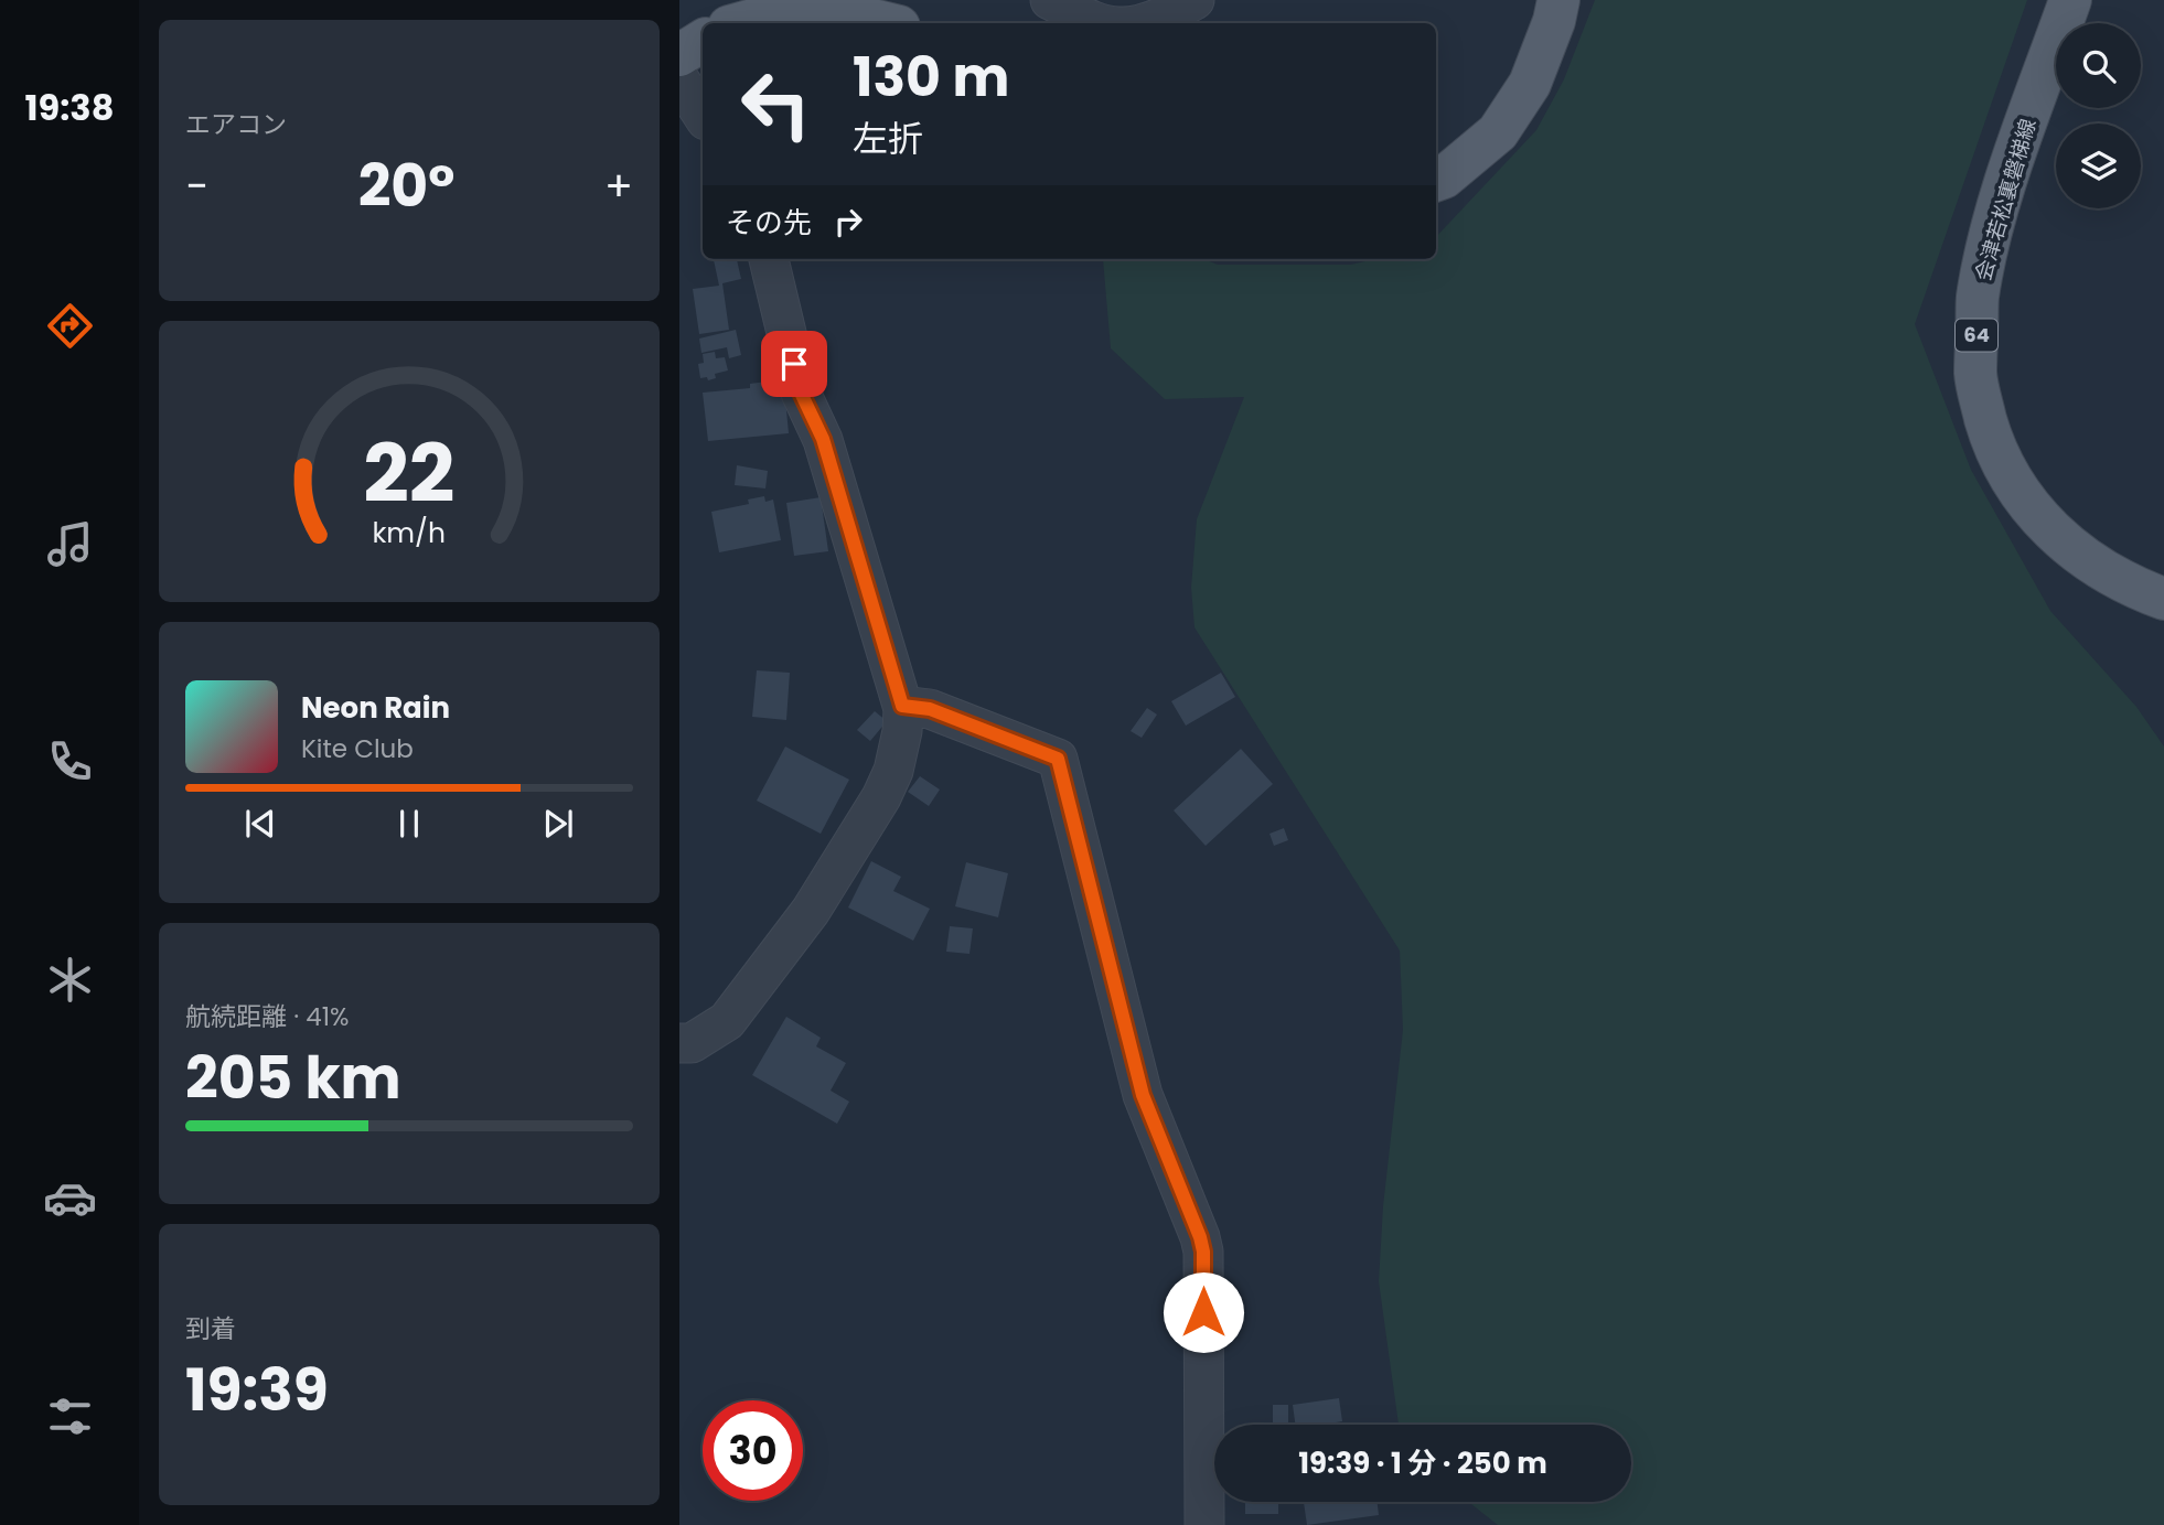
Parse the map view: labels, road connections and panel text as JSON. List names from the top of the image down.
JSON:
{
  "streets": {
    "main road": ["会津若松裏磐梯線", "64"]
  },
  "page": {
    "tabs": "19:38",
    "tile": [
      "エアコン",
      ["航続距離 · 41%", "205 km"],
      ["到着", "19:39"]
    ],
    "turn": ["130 m", "左折"],
    "heat": ["−", "20°", "+"],
    "then": "その先",
    "song": ["Neon Rain", "Kite Club"],
    "limit": "30",
    "trip": "19:39 · 1 分 · 250 m",
    "gauge": ["22", "km/h"]
  }
}
